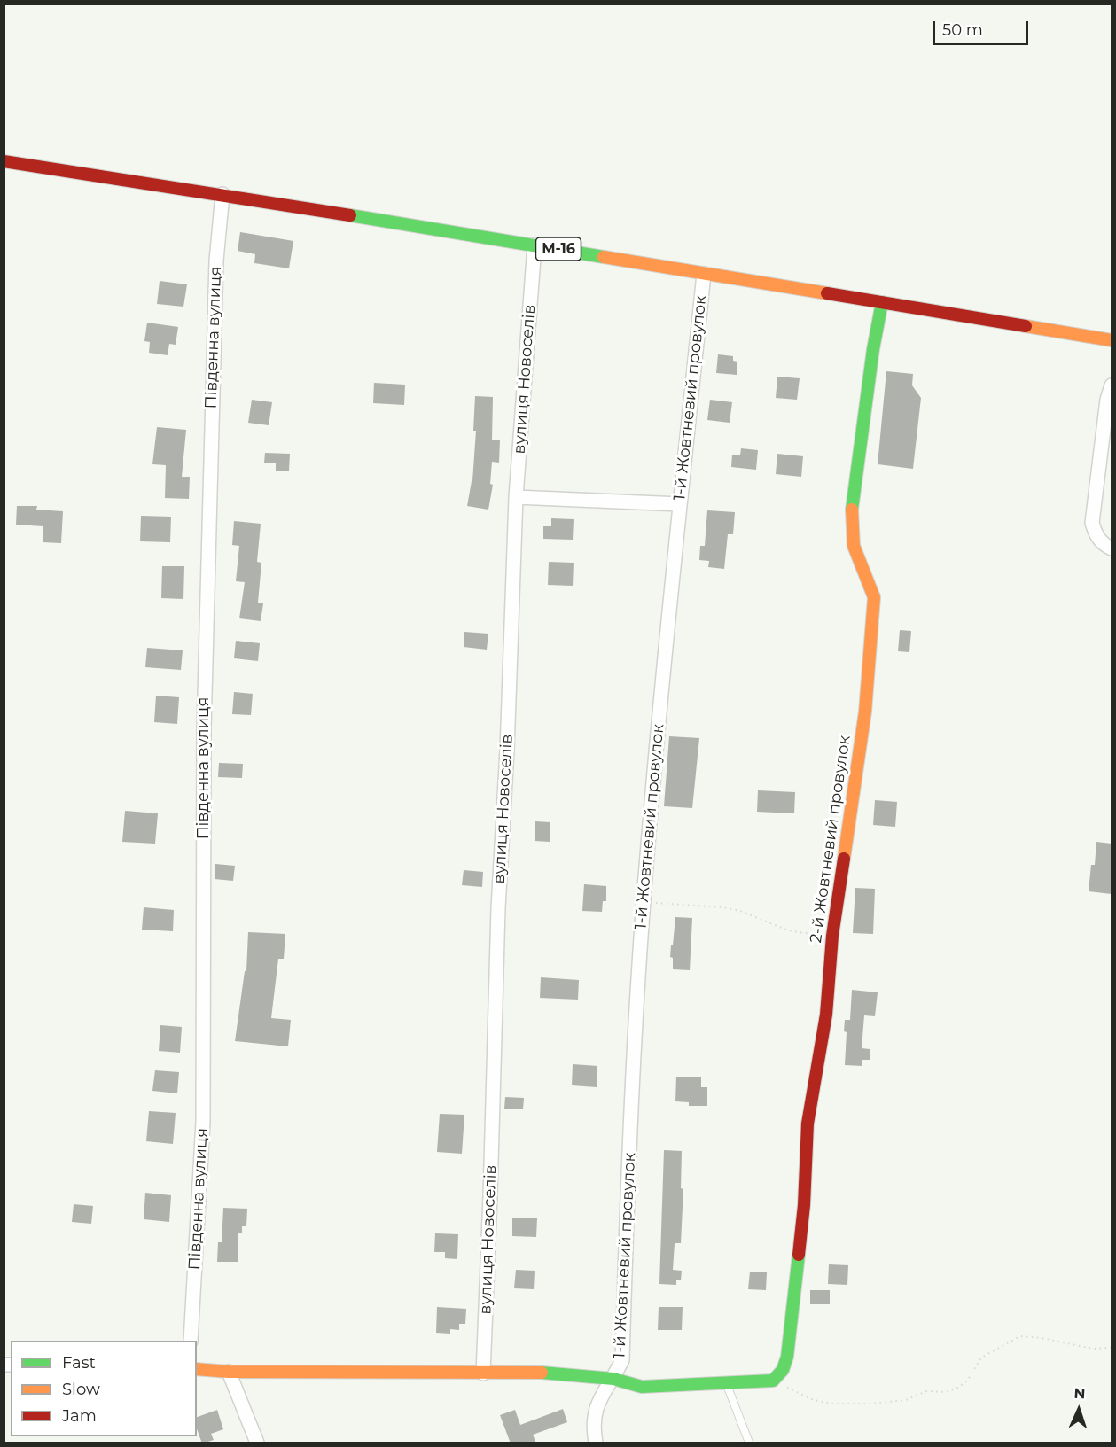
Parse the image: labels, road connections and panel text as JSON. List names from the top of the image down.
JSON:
{
  "streets": {
    "main road": ["М-16", "2-й Жовтневий провулок"],
    "street": ["Південна вулиця", "вулиця Новоселів", "1-й Жовтневий провулок"]
  },
  "crossings": [
    ["М-16", "Південна вулиця"],
    ["М-16", "вулиця Новоселів"],
    ["М-16", "1-й Жовтневий провулок"],
    ["М-16", "2-й Жовтневий провулок"]
  ],
  "legend": ["Fast", "Slow", "Jam"],
  "scale_bar": "50 m",
  "north": "top"
}
